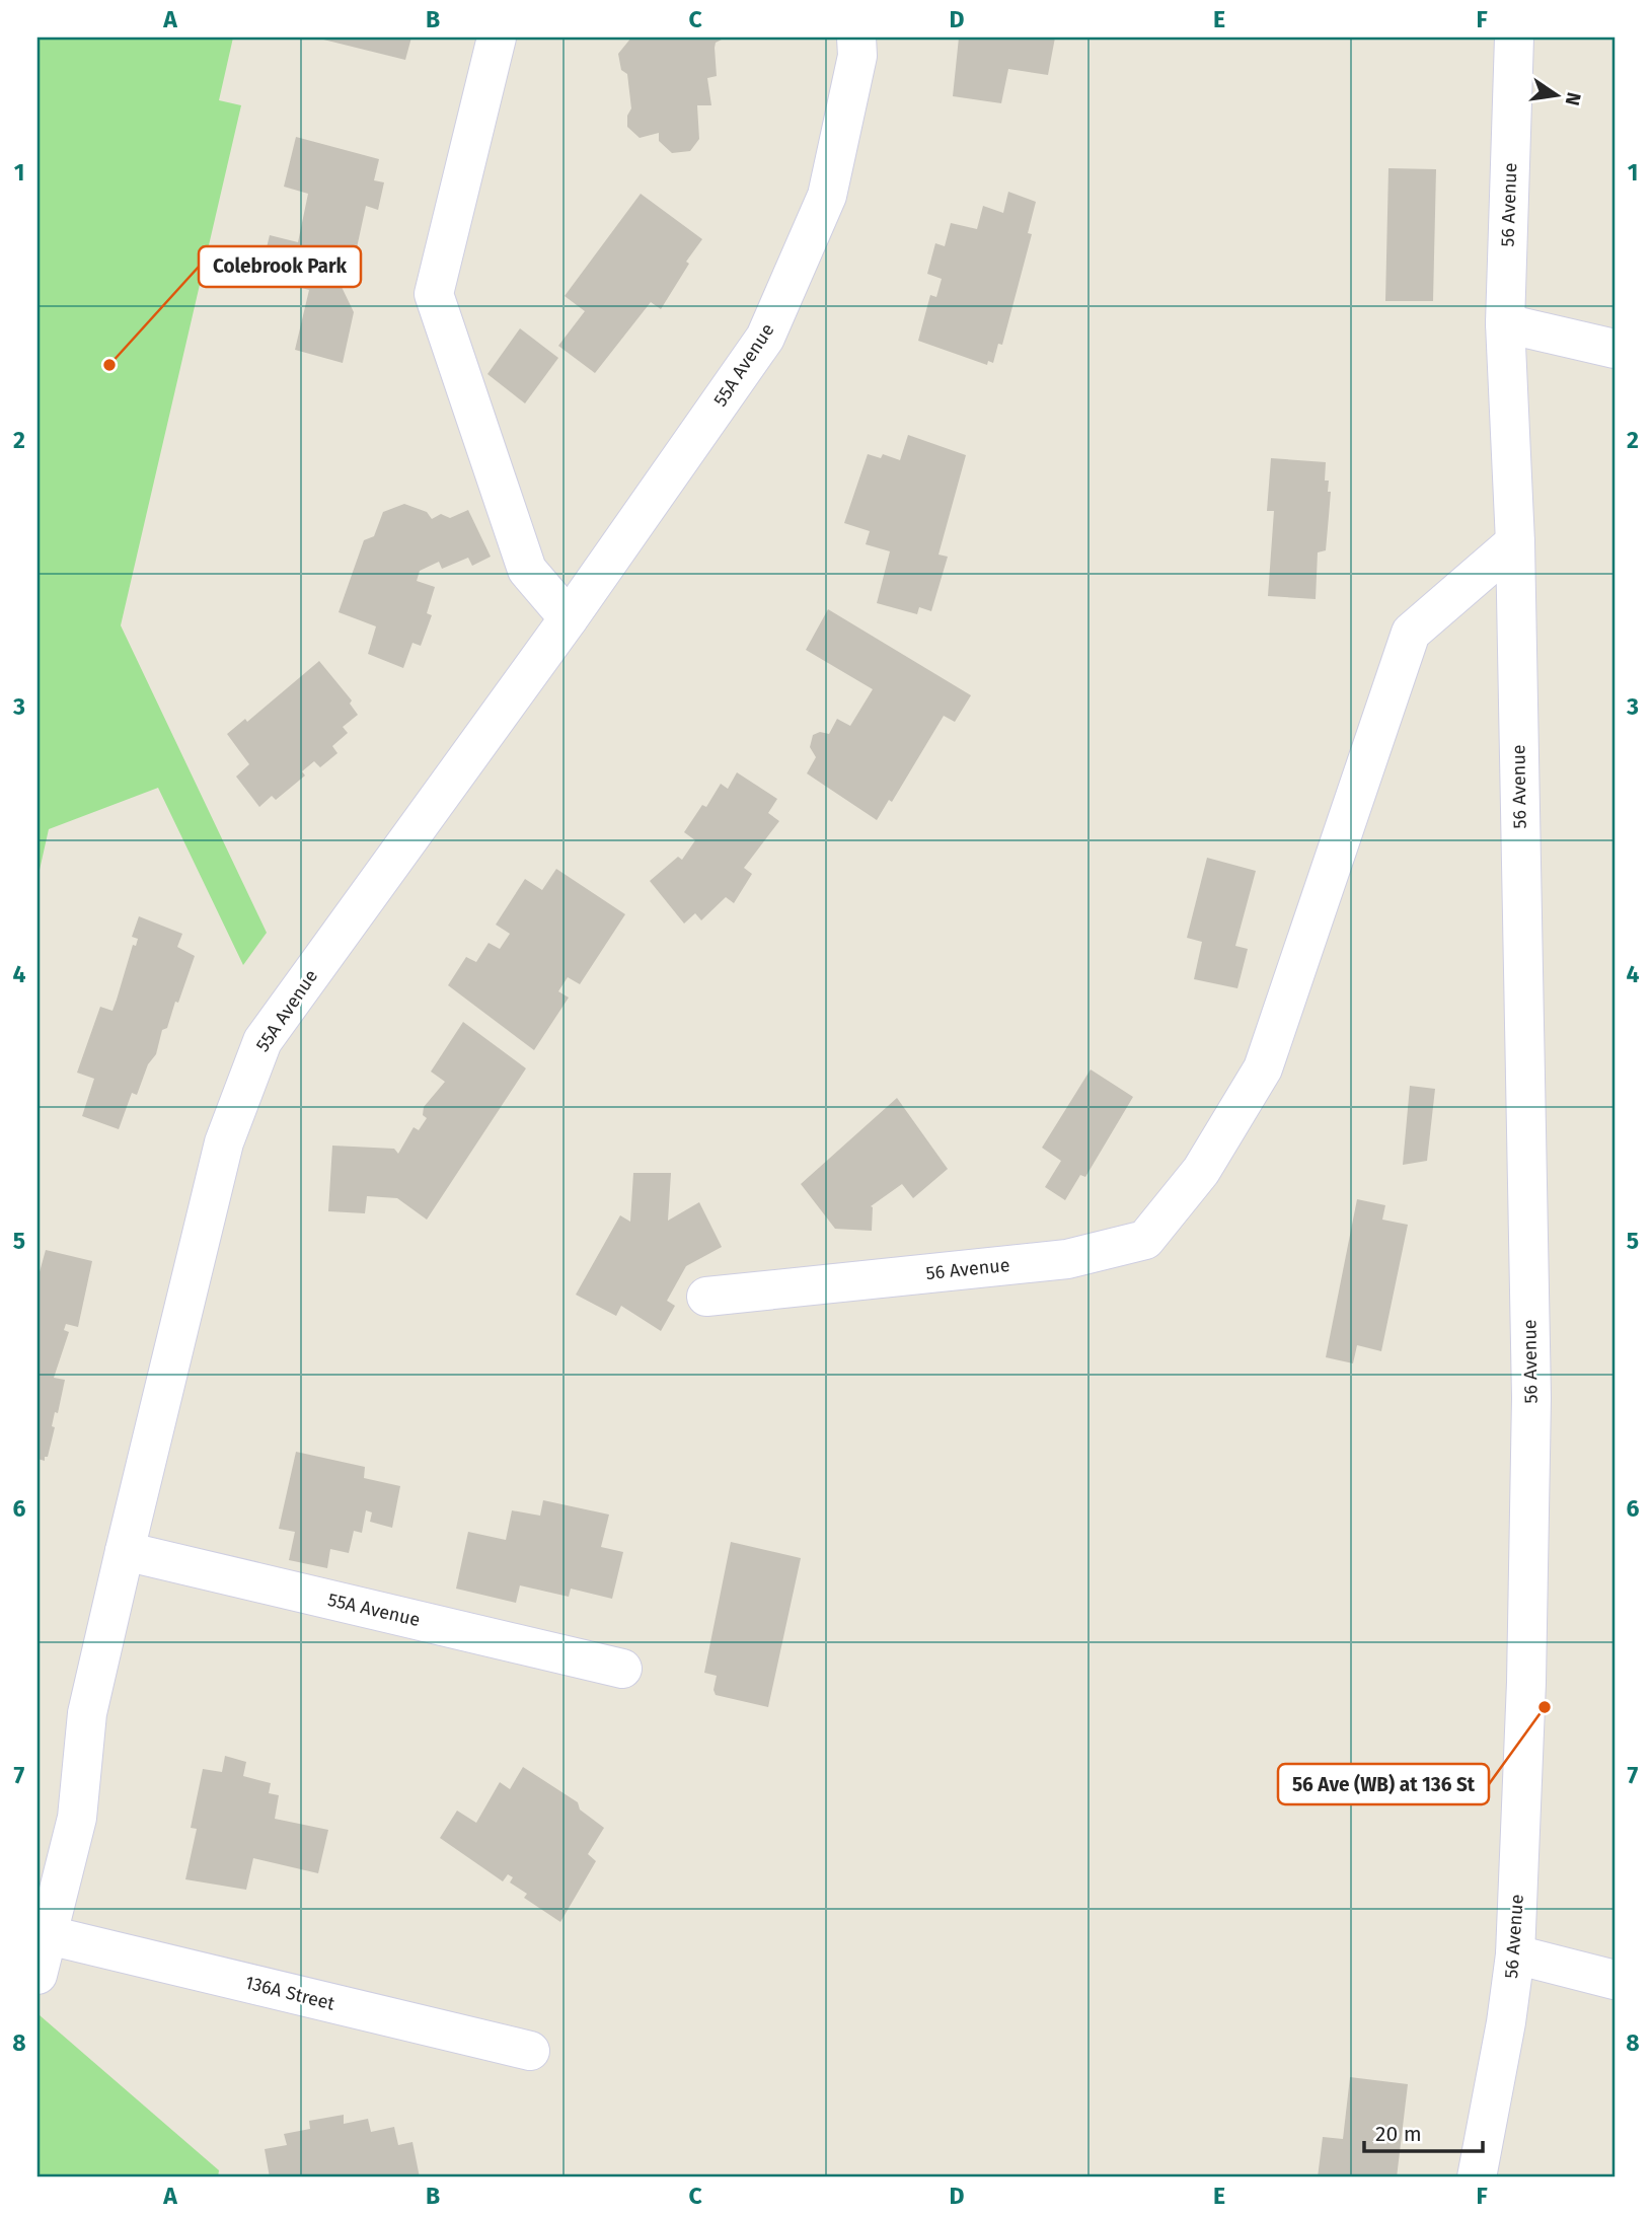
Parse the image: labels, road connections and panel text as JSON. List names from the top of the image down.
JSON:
{
  "streets": {
    "street": ["56 Avenue", "55A Avenue", "136A Street"]
  },
  "crossings": [
    ["55A Avenue", "136A Street"]
  ],
  "places": ["Colebrook Park", "56 Ave (WB) at 136 St"],
  "scale_bar": "20 m",
  "north": "right",
  "grid": {
    "columns": [
      "A",
      "B",
      "C",
      "D",
      "E",
      "F"
    ],
    "rows": [
      "1",
      "2",
      "3",
      "4",
      "5",
      "6",
      "7",
      "8"
    ]
  }
}
